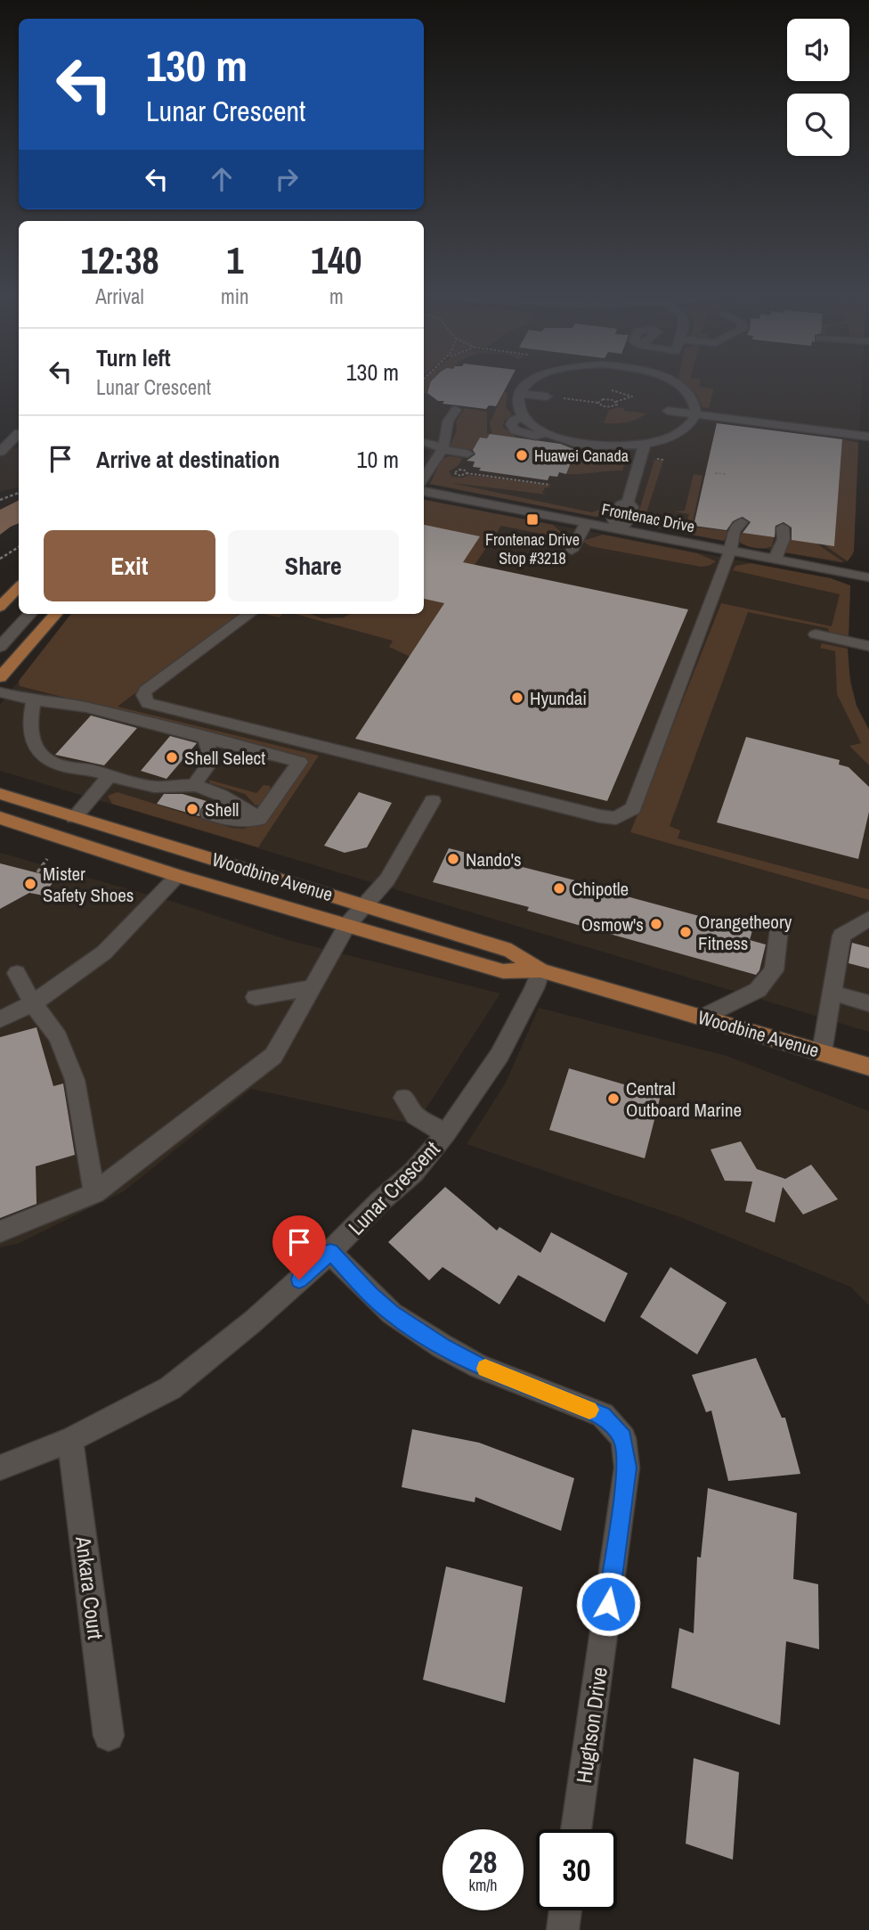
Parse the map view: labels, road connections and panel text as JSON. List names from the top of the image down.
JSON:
{
  "streets": {
    "main road": ["Woodbine Avenue"],
    "street": [
      "Frontenac Drive",
      "Lunar Crescent",
      "Ankara Court",
      "Hughson Drive"
    ]
  },
  "crossings": [
    ["Woodbine Avenue", "Lunar Crescent"],
    ["Lunar Crescent", "Ankara Court"],
    ["Lunar Crescent", "Hughson Drive"]
  ],
  "places": {
    "other": [
      "Huawei Canada",
      "Hyundai",
      "Shell Select",
      "Shell",
      "Nando's",
      "Mister Safety Shoes",
      "Chipotle",
      "Osmow's",
      "Orangetheory Fitness",
      "Central Outboard Marine"
    ],
    "transit": ["Frontenac Drive Stop #3218"]
  },
  "page": {
    "turn": ["130 m", "Lunar Crescent"],
    "eta": [
      "12:38",
      "Arrival",
      "1",
      "min",
      "140",
      "m"
    ],
    "list": [
      {
        "name": "Turn left",
        "note": "Lunar Crescent",
        "value": "130 m"
      },
      {
        "name": "Arrive at destination",
        "value": "10 m"
      }
    ],
    "buttons": ["Exit", "Share"],
    "speed": "28 km/h",
    "limit": "30"
  }
}
